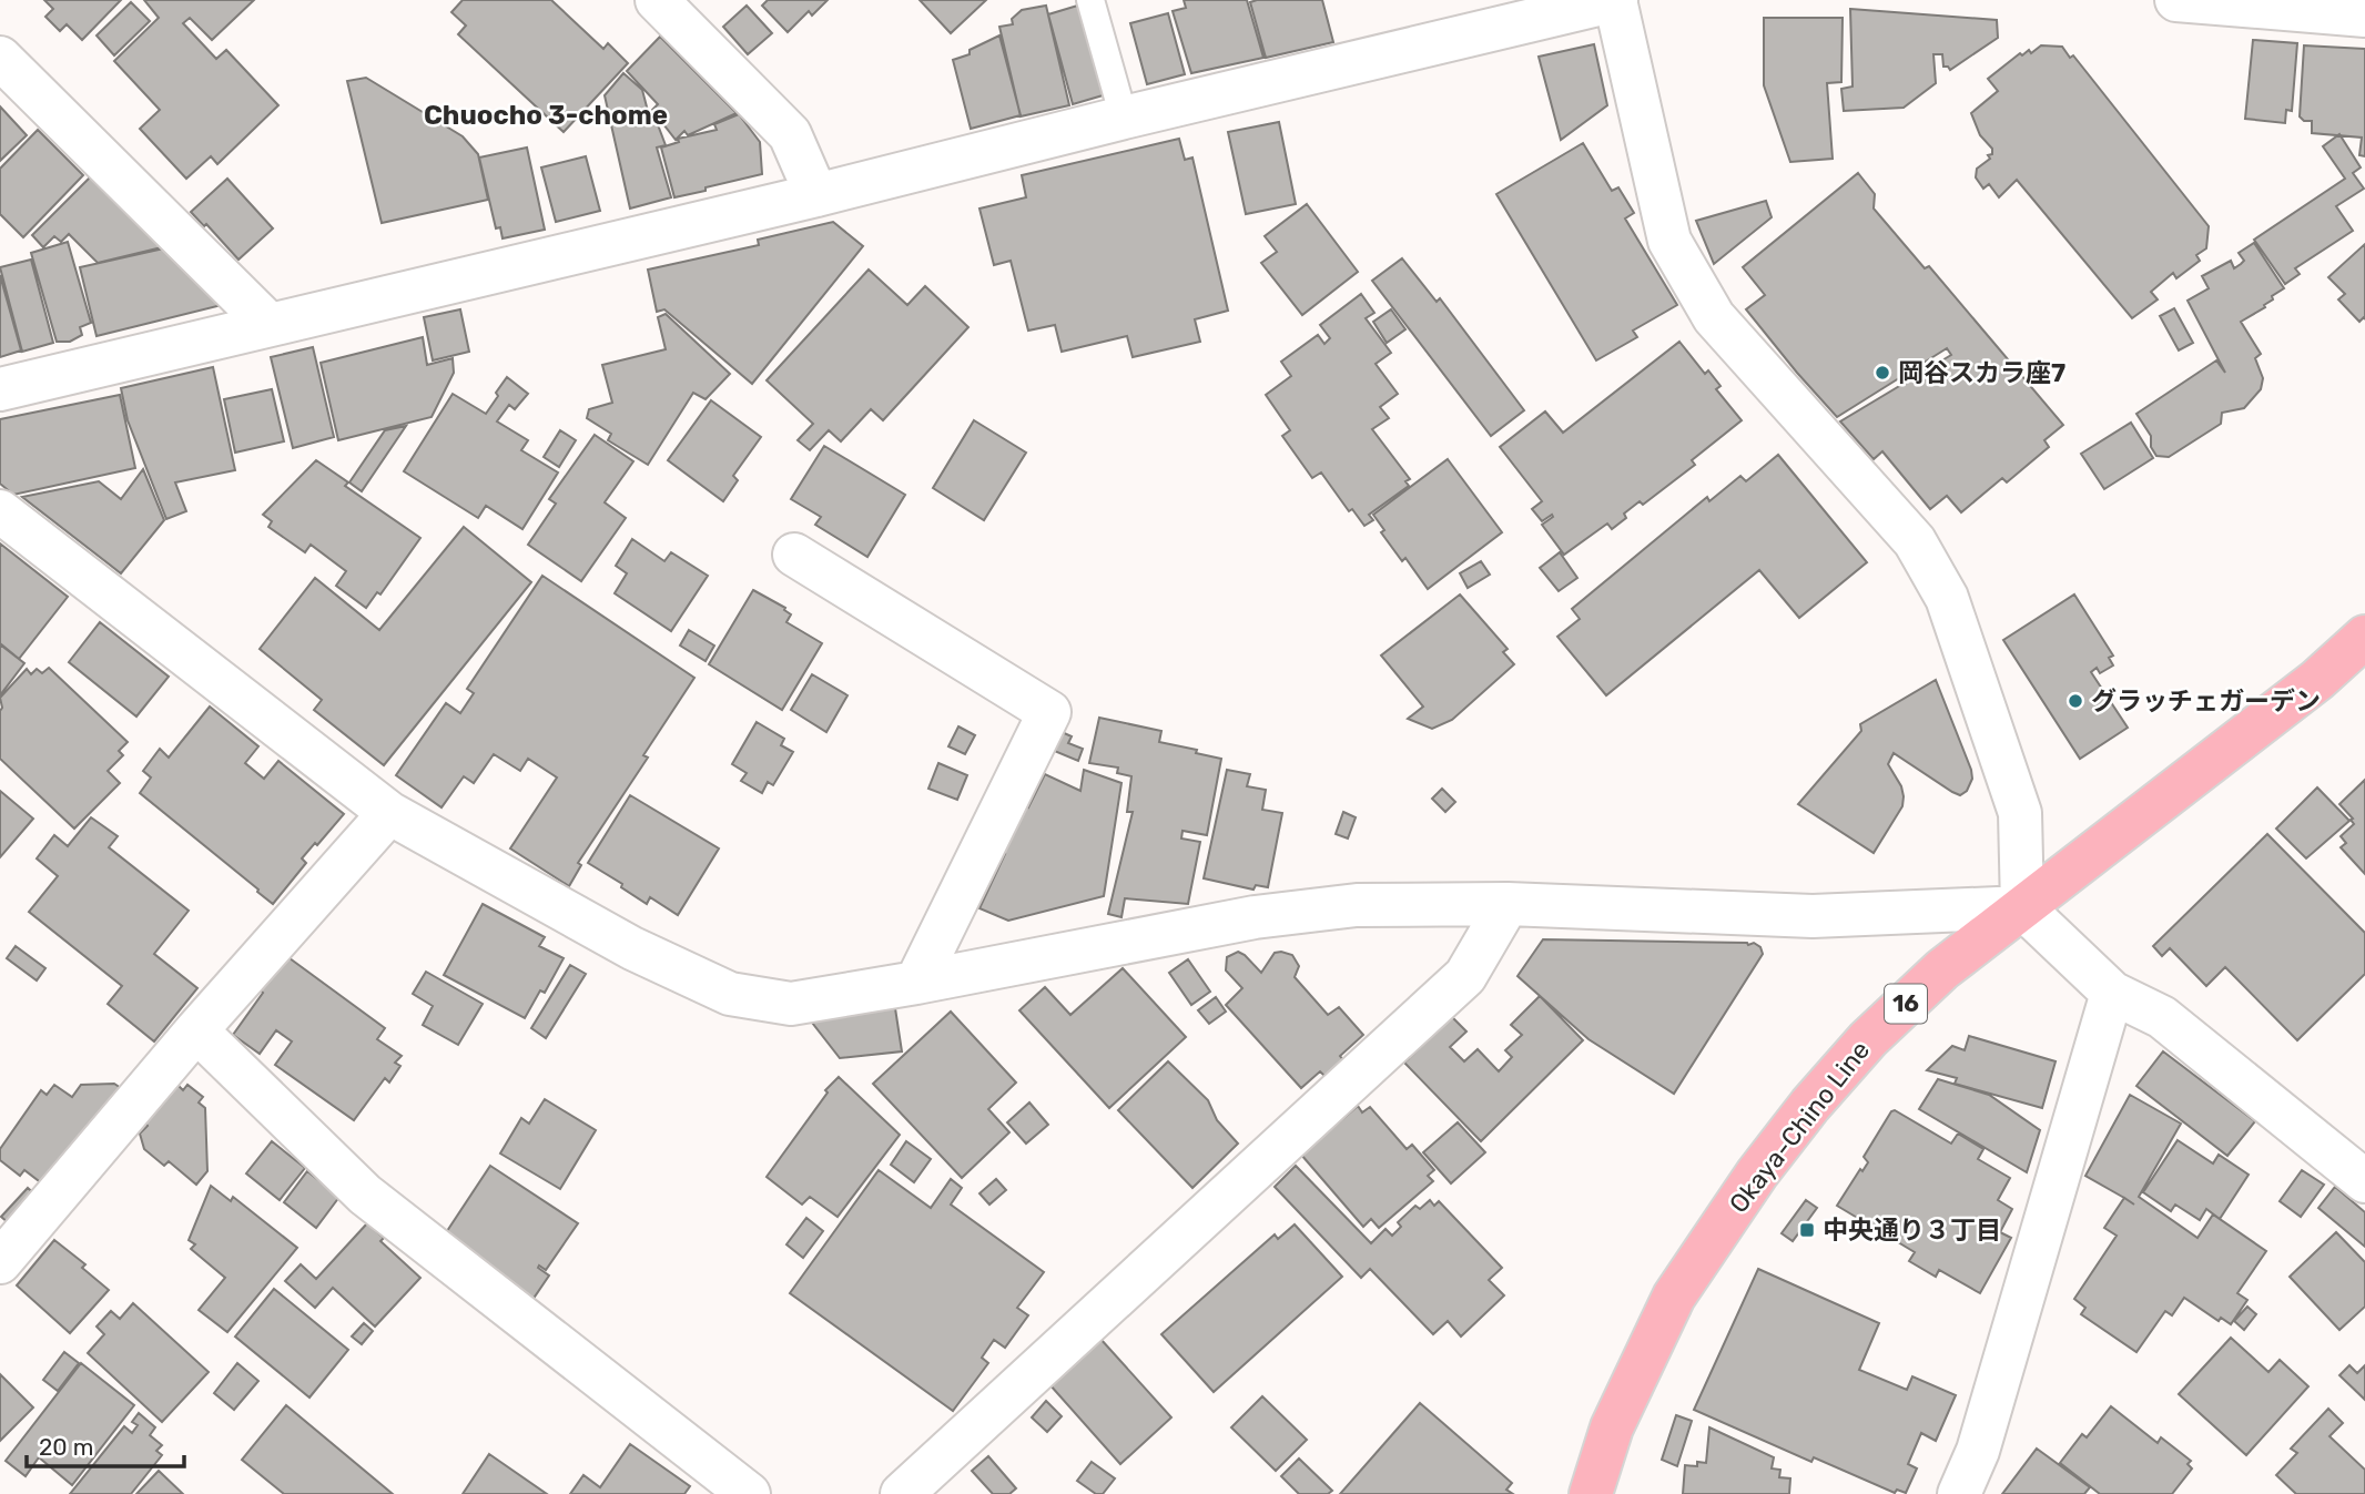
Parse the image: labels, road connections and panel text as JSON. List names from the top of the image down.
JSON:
{
  "streets": {
    "main road": ["16", "Okaya-Chino Line"]
  },
  "districts": ["Chuocho 3-chome"],
  "places": {
    "other": ["岡谷スカラ座7", "グラッチェガーデン"],
    "transit": ["中央通り３丁目"]
  },
  "scale_bar": "20 m"
}
